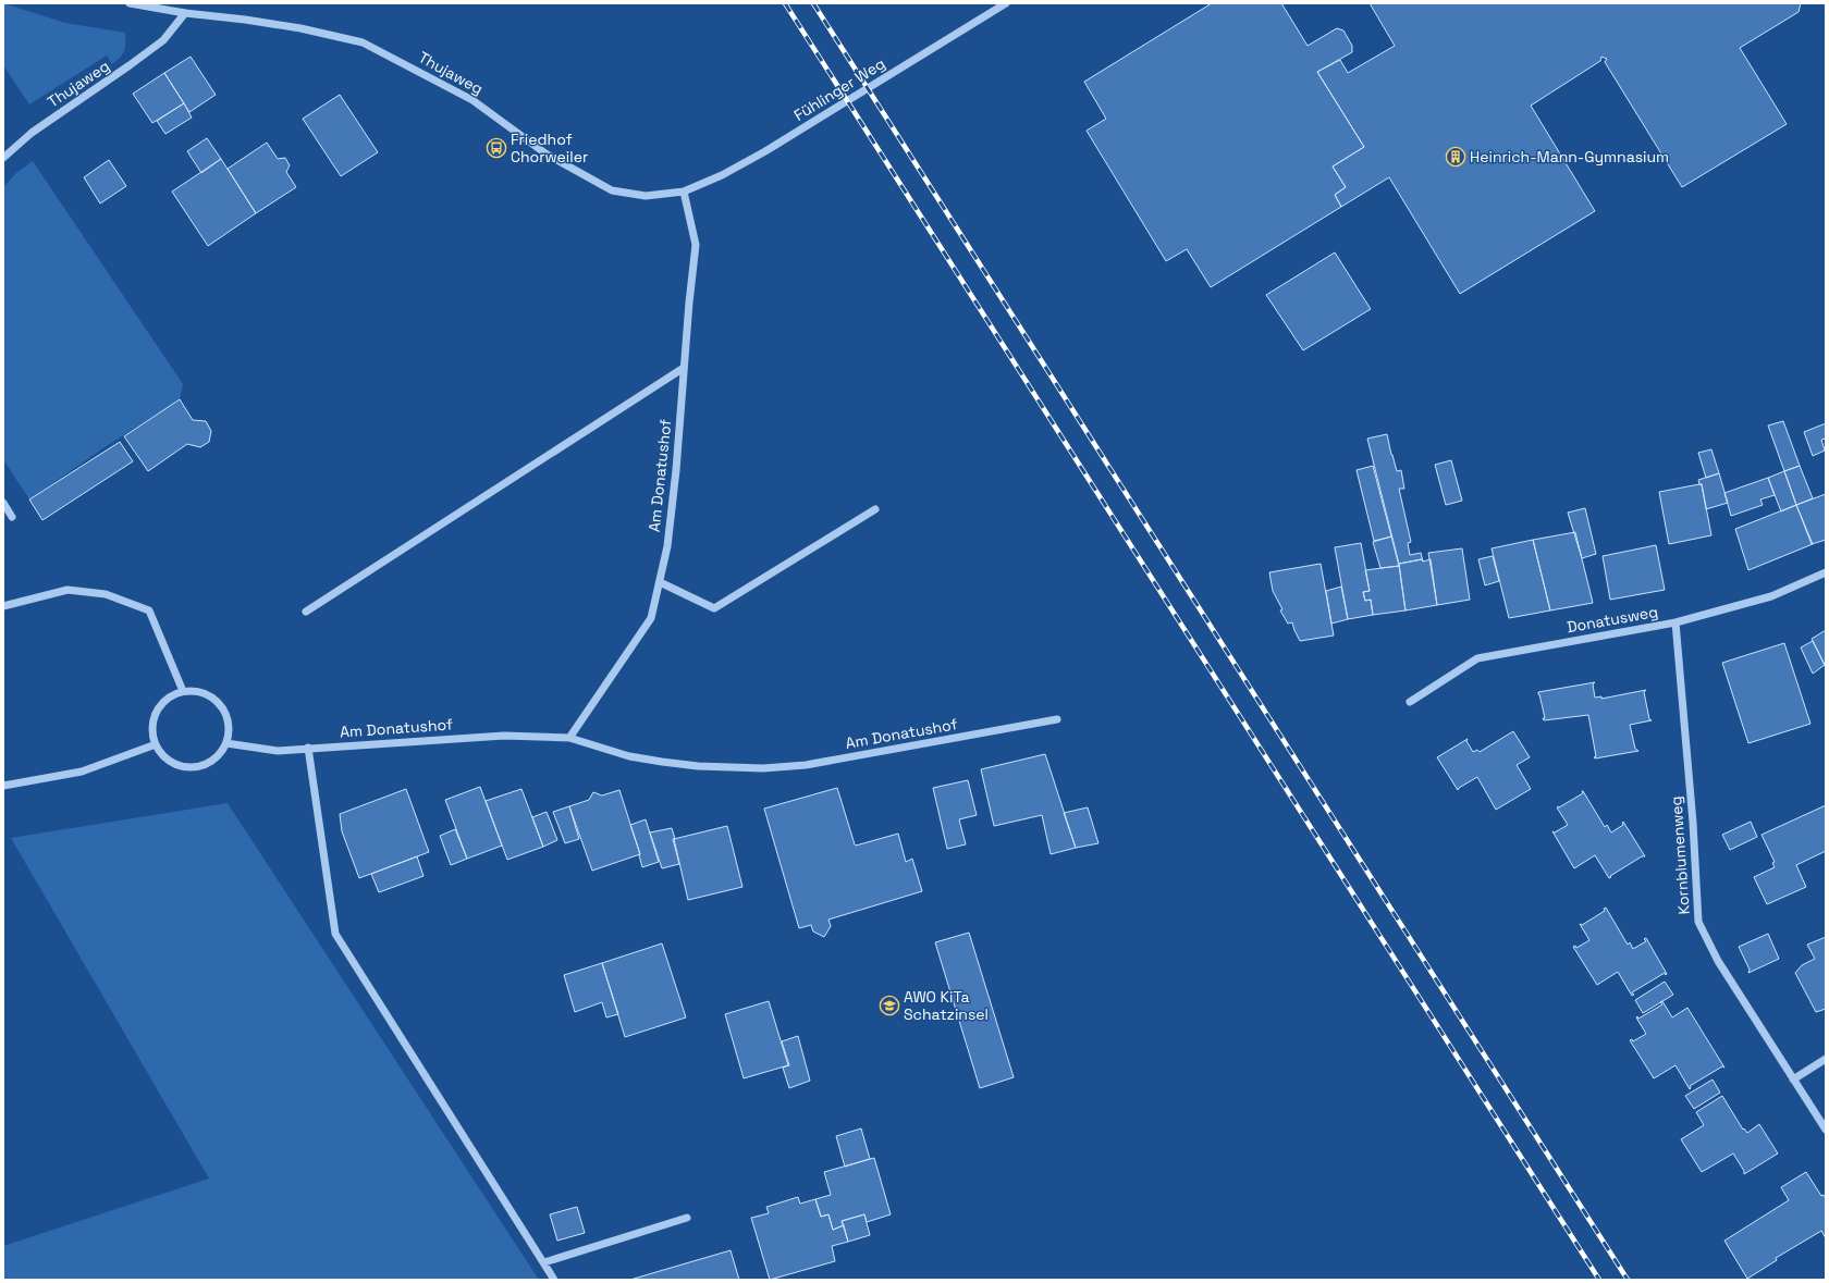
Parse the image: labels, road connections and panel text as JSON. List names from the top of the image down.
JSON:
{
  "streets": {
    "street": [
      "Thujaweg",
      "Fühlinger Weg",
      "Am Donatushof",
      "Donatusweg",
      "Kornblumenweg"
    ]
  },
  "crossings": [
    ["Thujaweg", "Fühlinger Weg"],
    ["Thujaweg", "Am Donatushof"],
    ["Fühlinger Weg", "Am Donatushof"],
    ["Donatusweg", "Kornblumenweg"]
  ],
  "places": {
    "bus stop": ["Friedhof Chorweiler"],
    "building": ["Heinrich-Mann-Gymnasium"],
    "school or university": ["AWO KiTa Schatzinsel"]
  }
}
